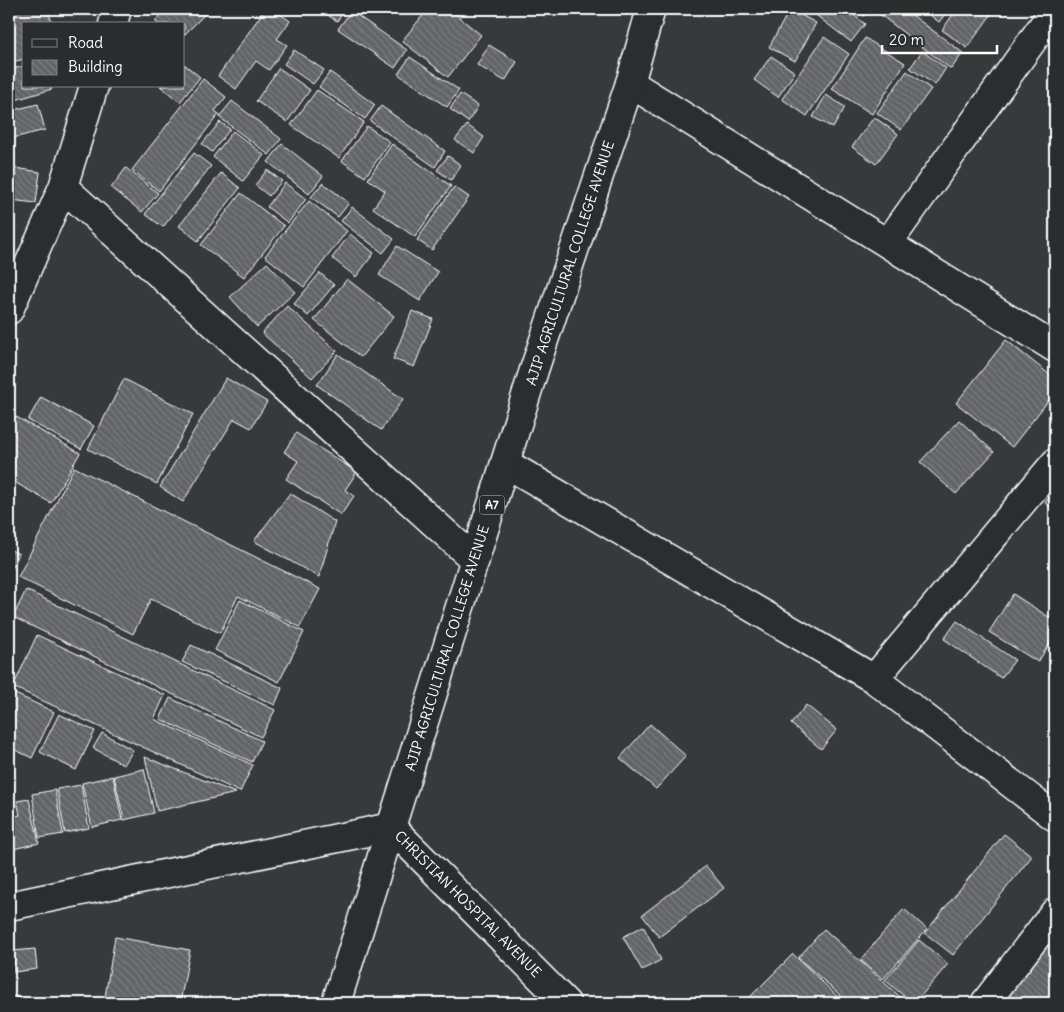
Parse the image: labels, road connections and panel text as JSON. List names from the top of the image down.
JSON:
{
  "streets": {
    "street": ["AJIP AGRICULTURAL COLLEGE AVENUE", "A7", "CHRISTIAN HOSPITAL AVENUE"]
  },
  "crossings": [
    ["AJIP AGRICULTURAL COLLEGE AVENUE", "CHRISTIAN HOSPITAL AVENUE"]
  ],
  "legend": ["Road", "Building"],
  "scale_bar": "20 m"
}
